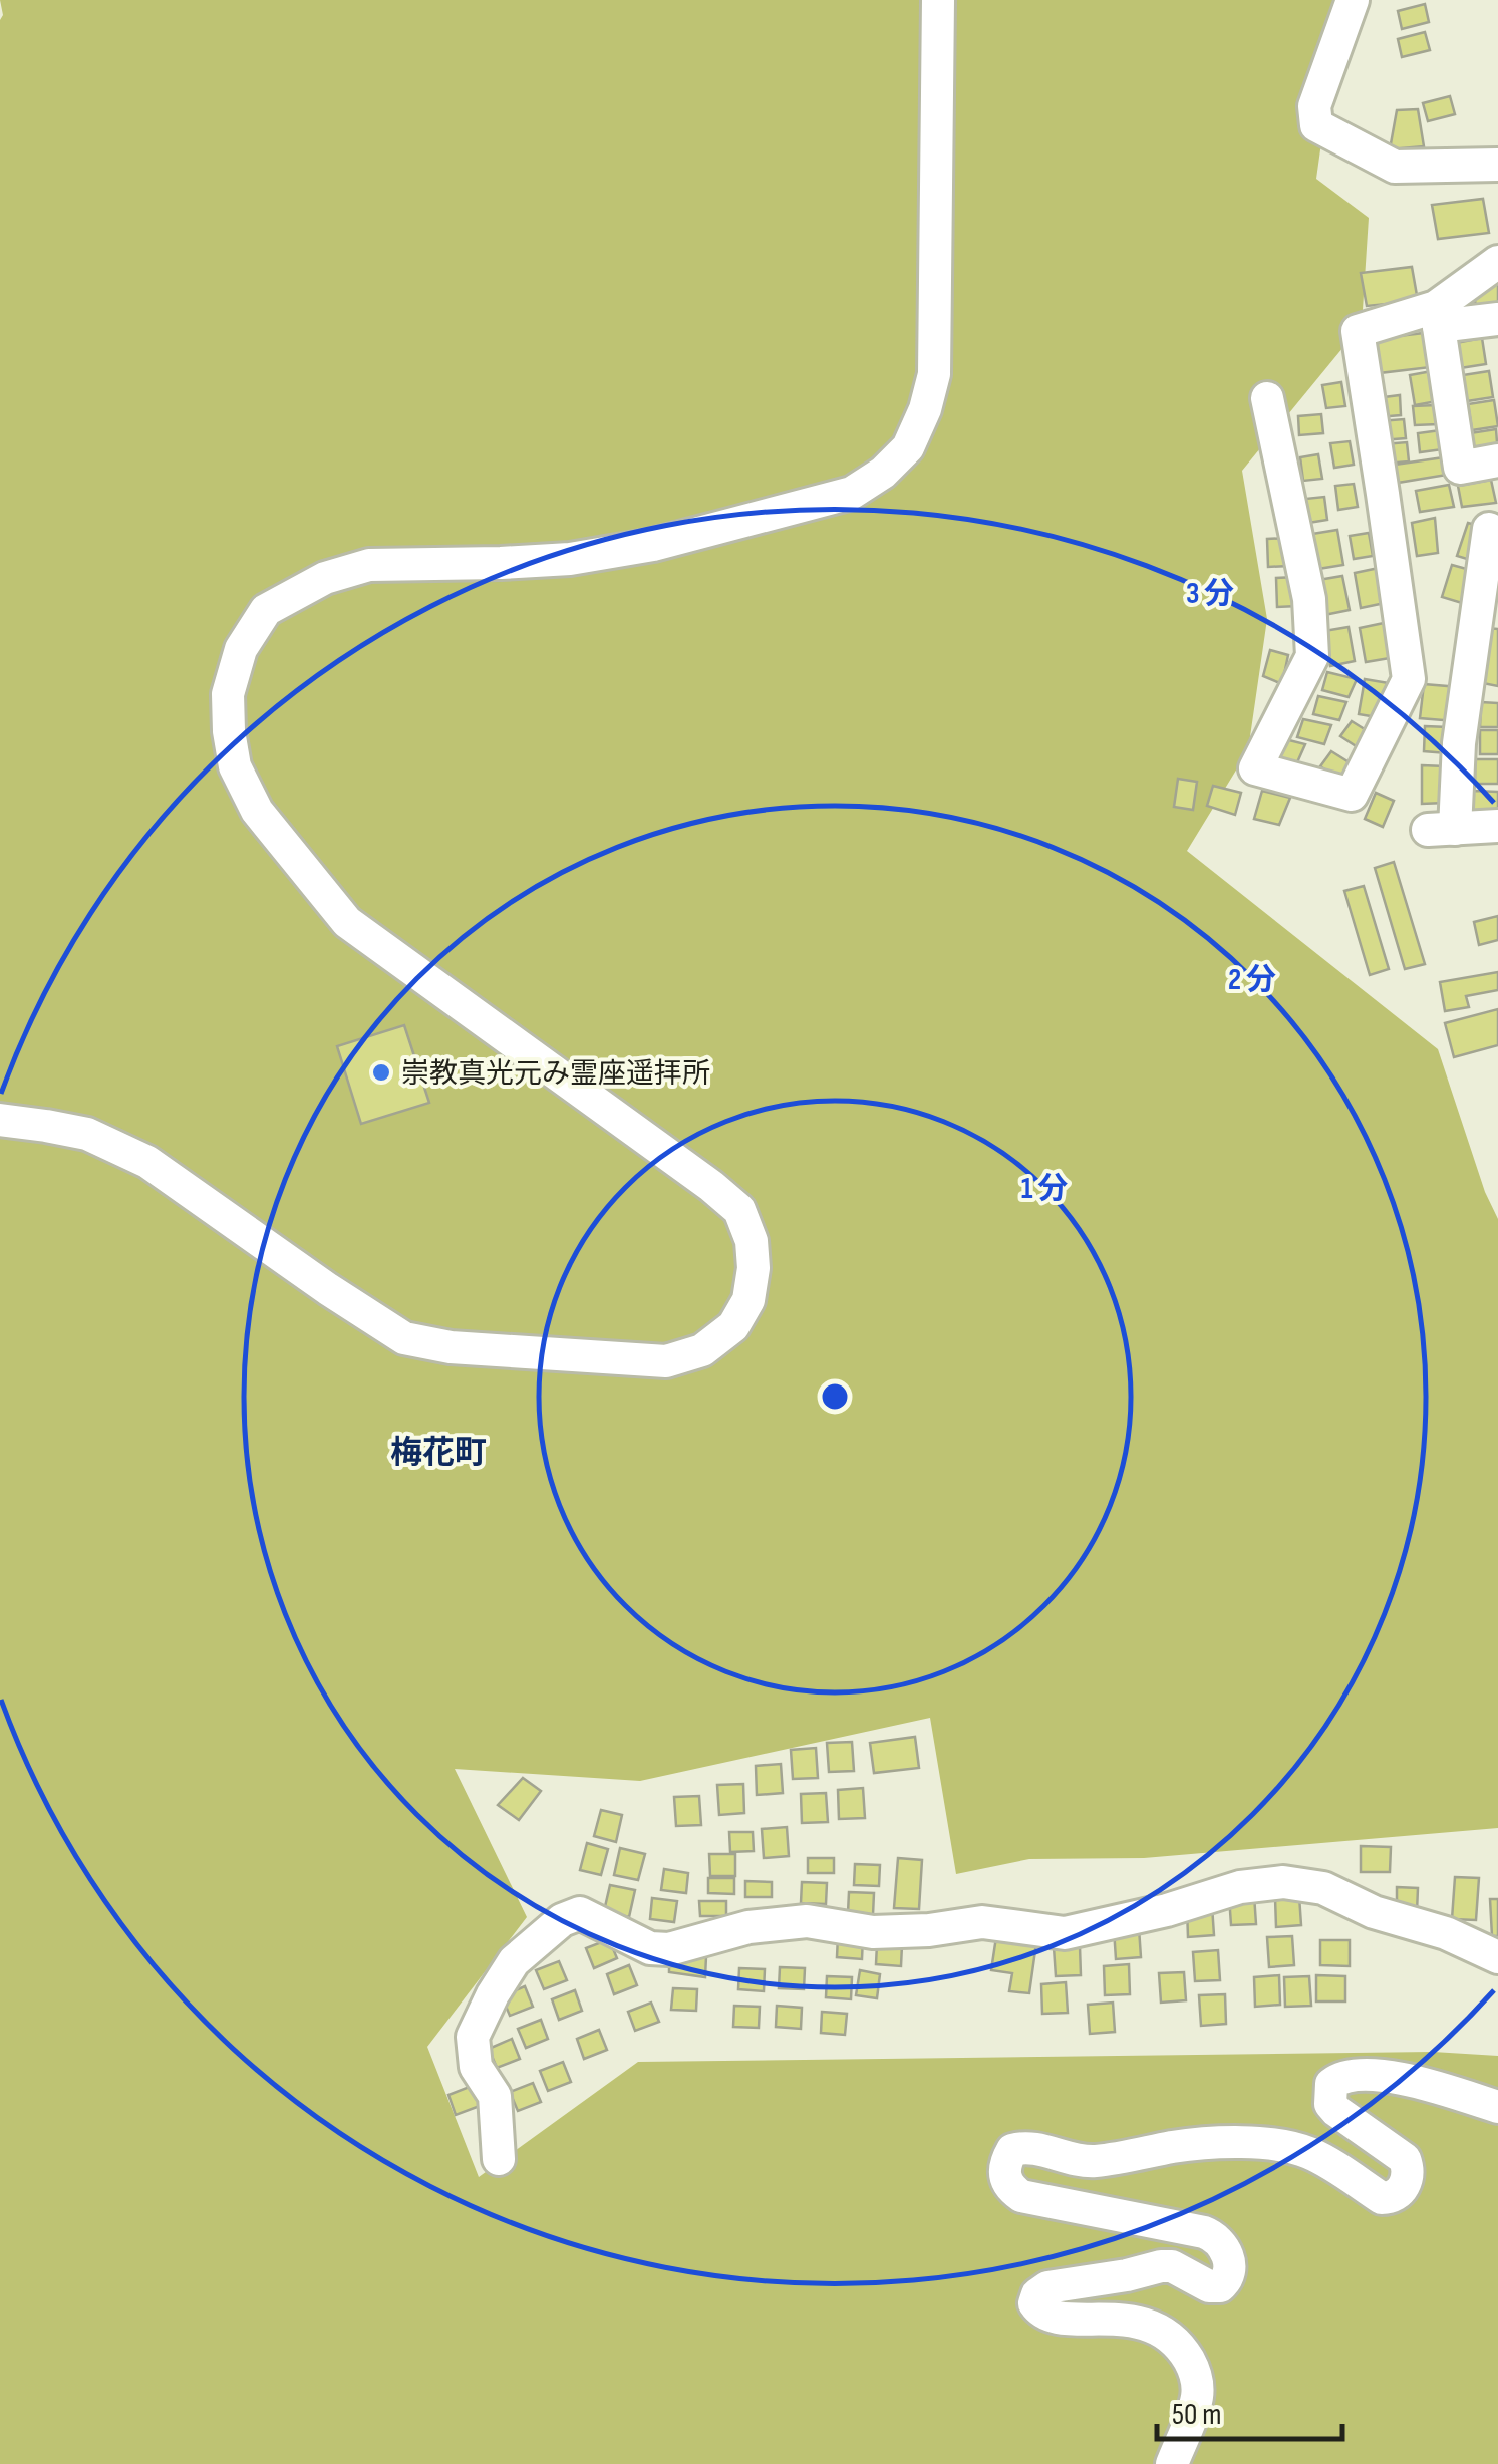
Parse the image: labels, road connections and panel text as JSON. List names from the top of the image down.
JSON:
{
  "districts": ["梅花町"],
  "places": ["崇教真光元み霊座遥拝所"],
  "scale_bar": "50 m",
  "rings": ["3 分", "2 分", "1 分"]
}
